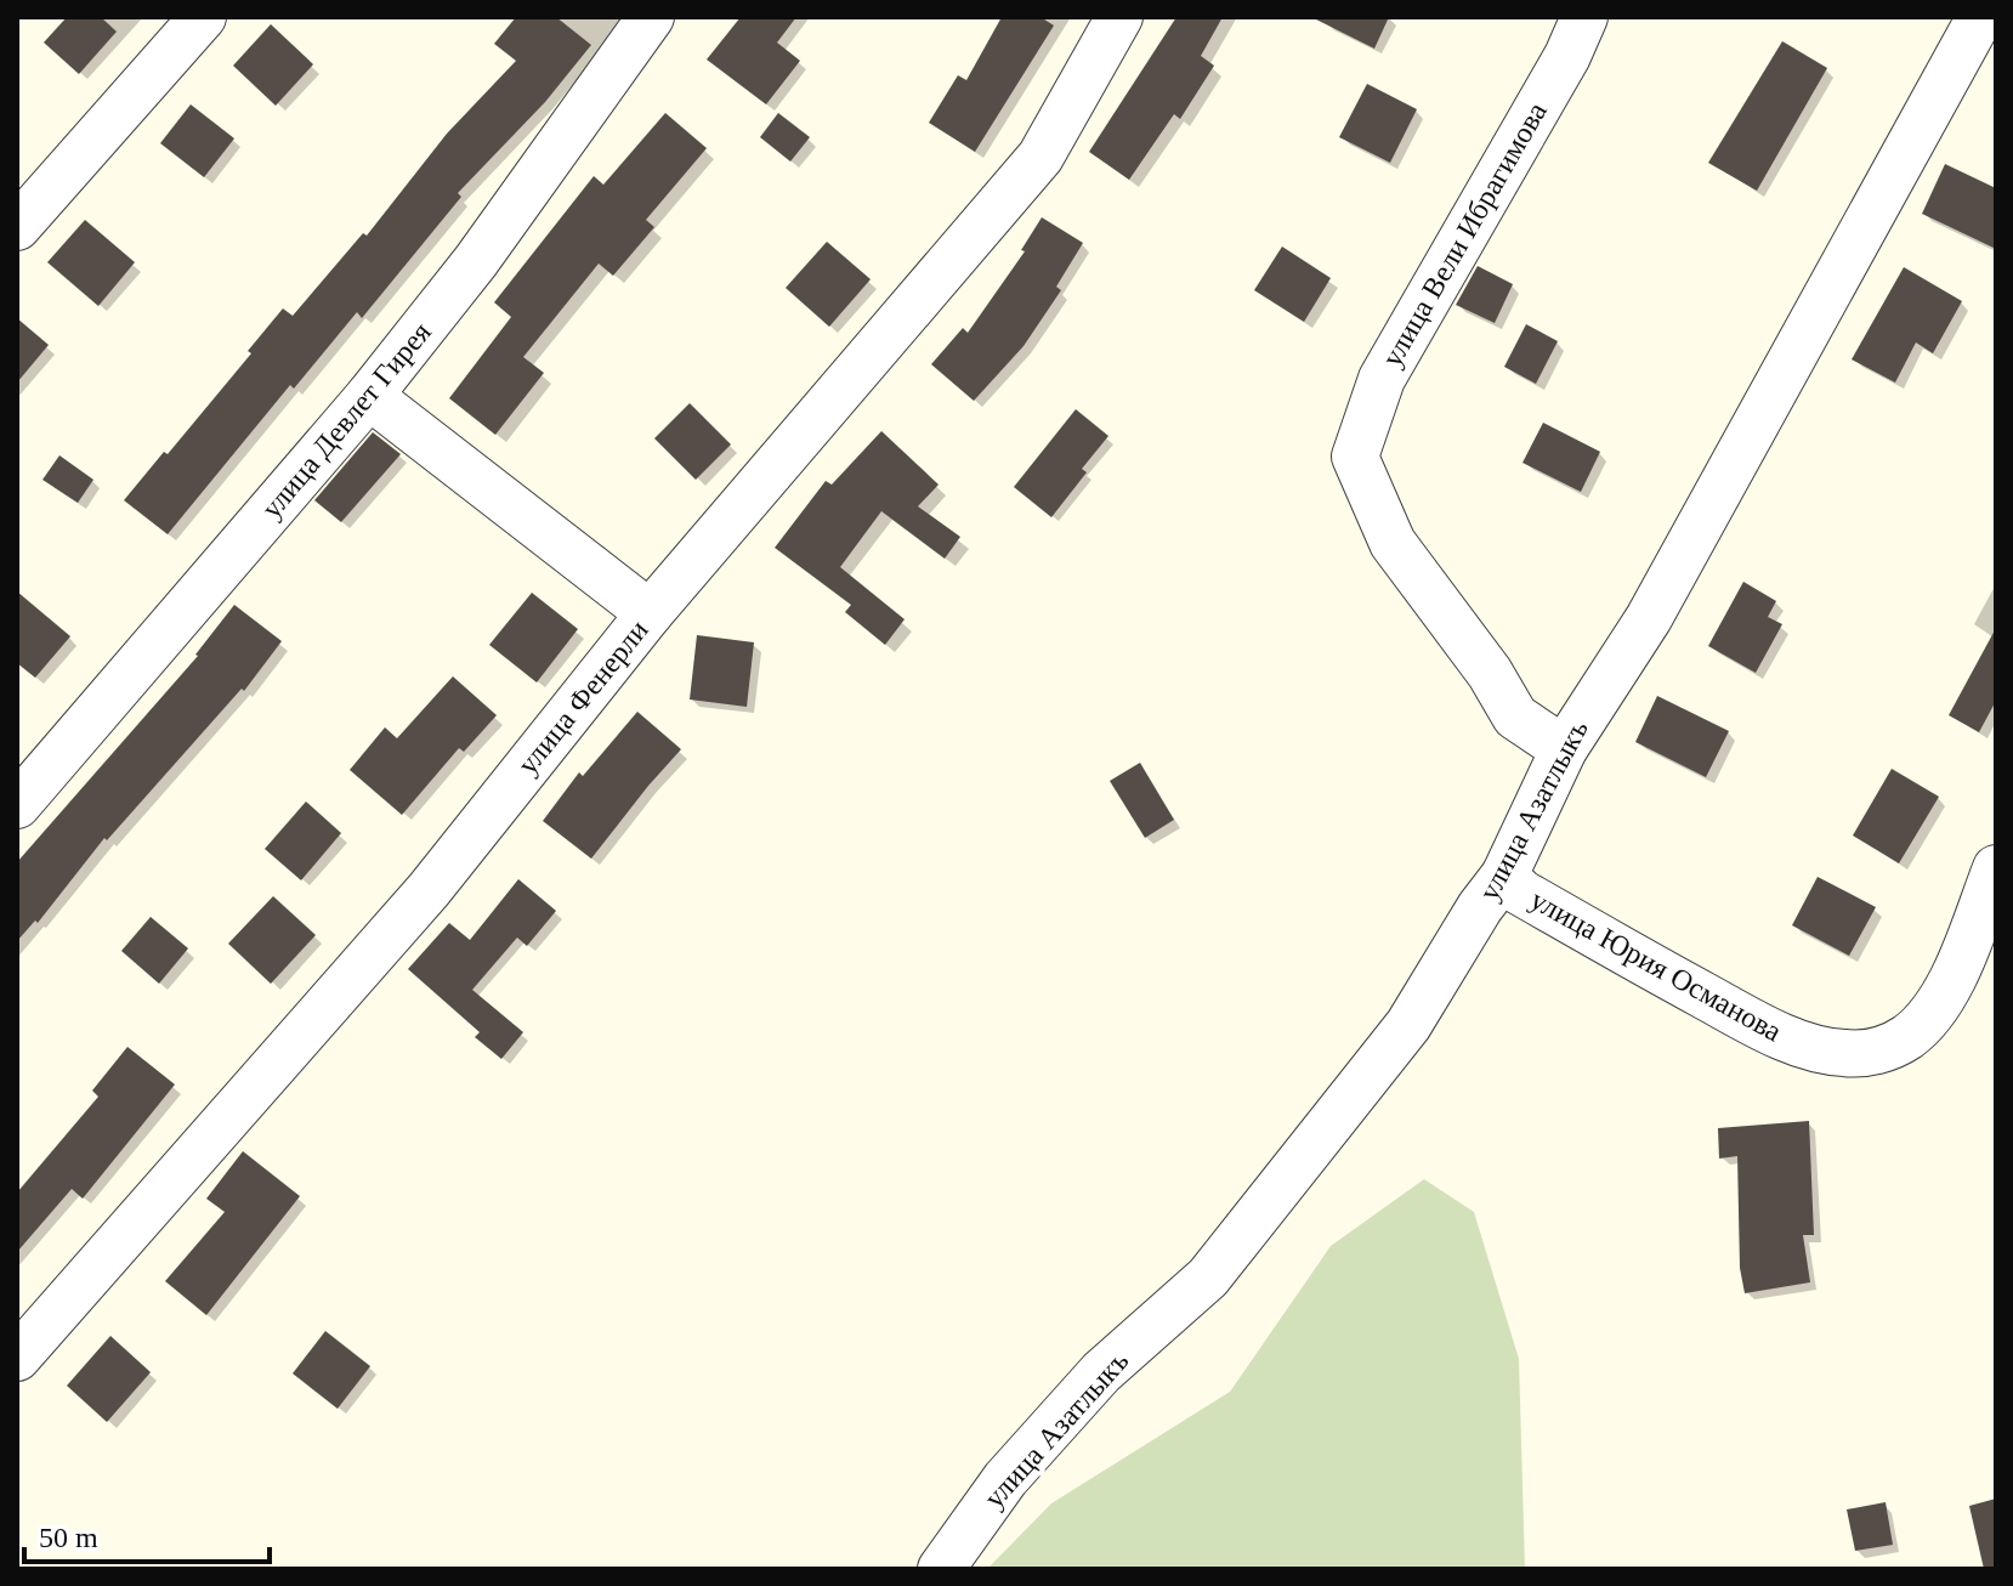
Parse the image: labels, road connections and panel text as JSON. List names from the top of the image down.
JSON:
{
  "streets": {
    "street": [
      "улица Вели Ибрагимова",
      "улица Девлет Гирея",
      "улица Фенерли",
      "улица Азатлыкъ",
      "улица Юрия Османова"
    ]
  },
  "crossings": [
    ["улица Вели Ибрагимова", "улица Азатлыкъ"],
    ["улица Азатлыкъ", "улица Юрия Османова"]
  ],
  "scale_bar": "50 m"
}
